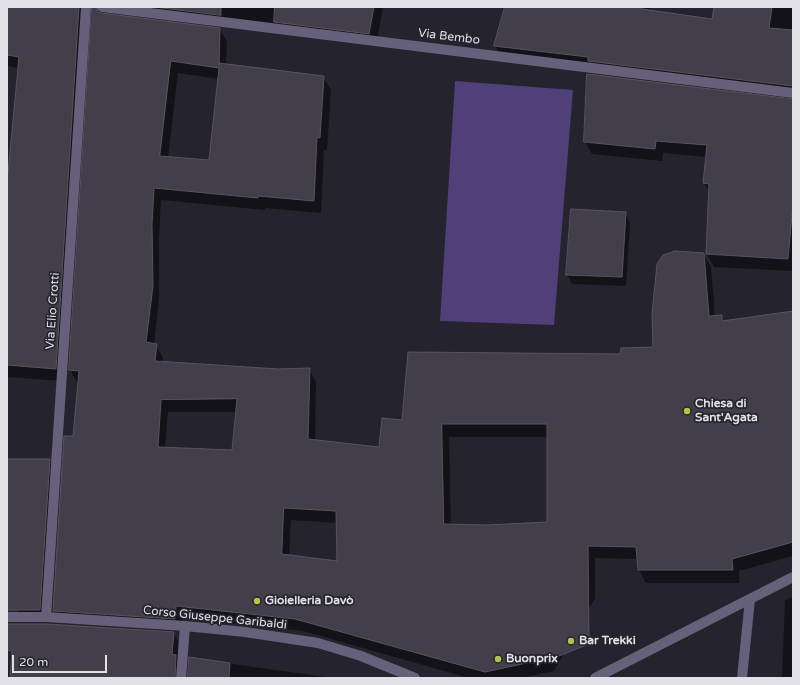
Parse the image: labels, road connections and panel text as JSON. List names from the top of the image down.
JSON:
{
  "streets": {
    "street": ["Via Bembo", "Via Elio Crotti", "Corso Giuseppe Garibaldi"]
  },
  "crossings": [
    ["Via Elio Crotti", "Corso Giuseppe Garibaldi"]
  ],
  "places": [
    "Chiesa di Sant'Agata",
    "Gioielleria Davò",
    "Bar Trekki",
    "Buonprix"
  ],
  "scale_bar": "20 m"
}
